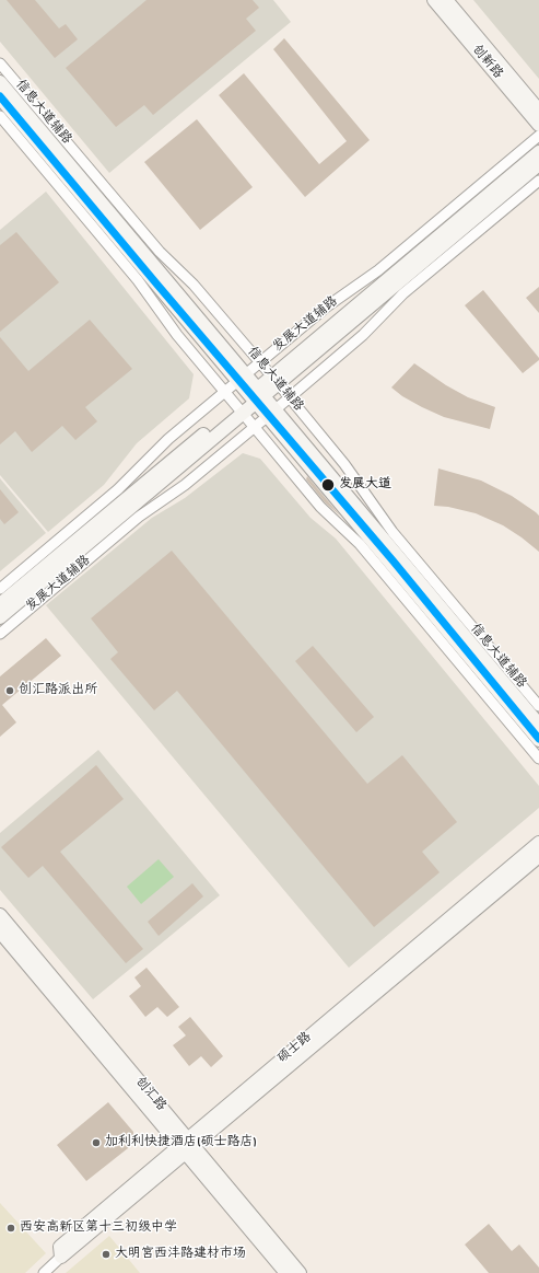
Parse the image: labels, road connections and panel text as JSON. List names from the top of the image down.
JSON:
{
  "streets": {
    "street": [
      "创新路",
      "信息大道辅路",
      "发展大道辅路",
      "硕士路",
      "创汇路"
    ]
  },
  "crossings": [
    ["信息大道辅路", "发展大道辅路"],
    ["硕士路", "创汇路"]
  ],
  "places": [
    "发展大道",
    "创汇路派出所",
    "加利利快捷酒店(硕士路店)",
    "西安高新区第十三初级中学",
    "大明宫西沣路建材市场"
  ]
}
